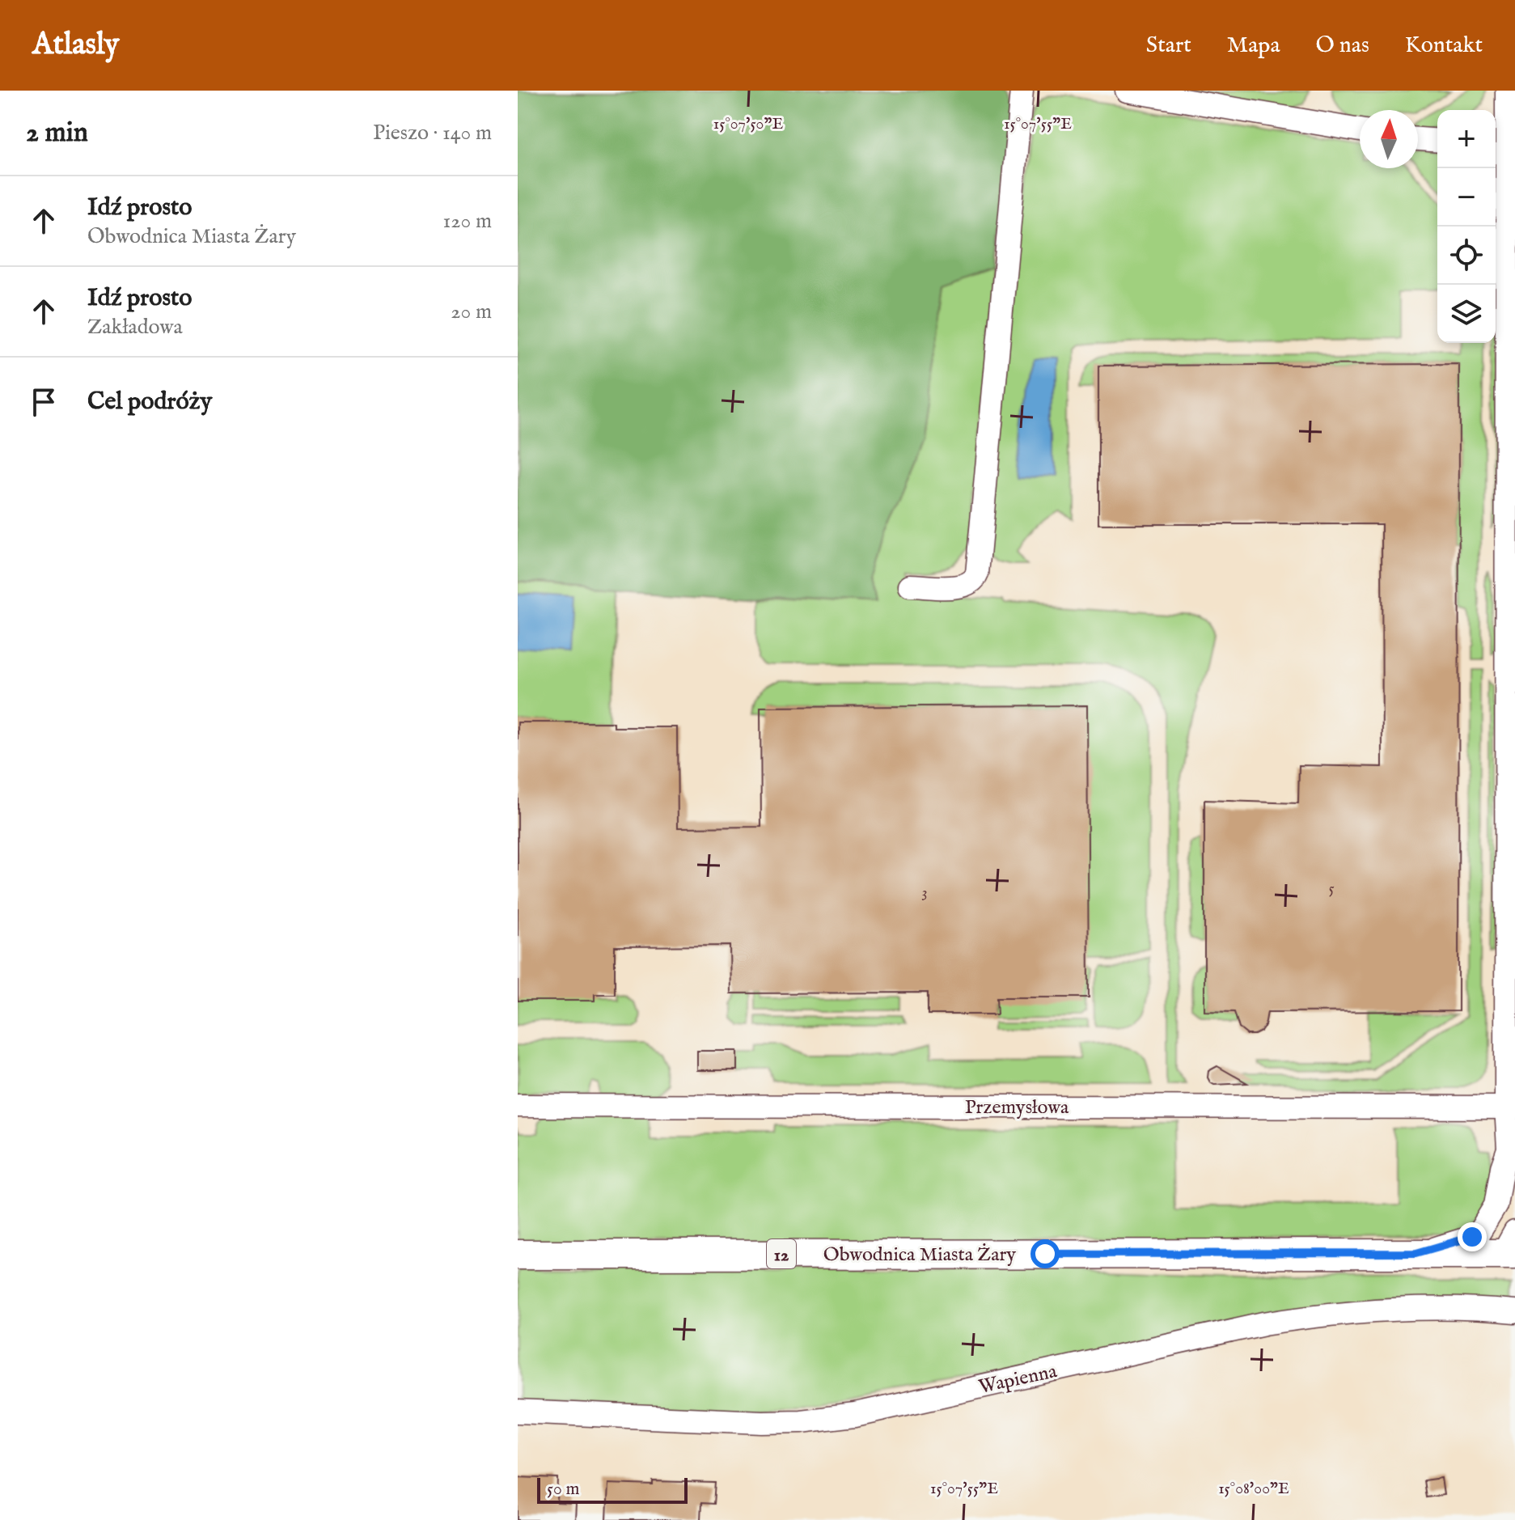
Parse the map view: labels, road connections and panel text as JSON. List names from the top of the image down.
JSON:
{
  "streets": {
    "main road": ["12", "Obwodnica Miasta Żary"],
    "street": ["Przemysłowa", "Wapienna"]
  },
  "house_numbers": ["5", "3"],
  "scale_bar": "50 m",
  "north": "top",
  "page": {
    "header": "Atlasly",
    "nav": [
      "Start",
      "Mapa",
      "O nas",
      "Kontakt"
    ],
    "heading": ["2 min", "Pieszo · 140 m"],
    "map_buttons": ["+", "−"],
    "list": [
      ["Idź prosto", "Obwodnica Miasta Żary", "120 m"],
      ["Idź prosto", "Zakładowa", "20 m"],
      "Cel podróży"
    ],
    "scale": "50 m"
  },
  "coordinates": ["15°07'50\"E", "15°07'55\"E", "15°08'00\"E"]
}
